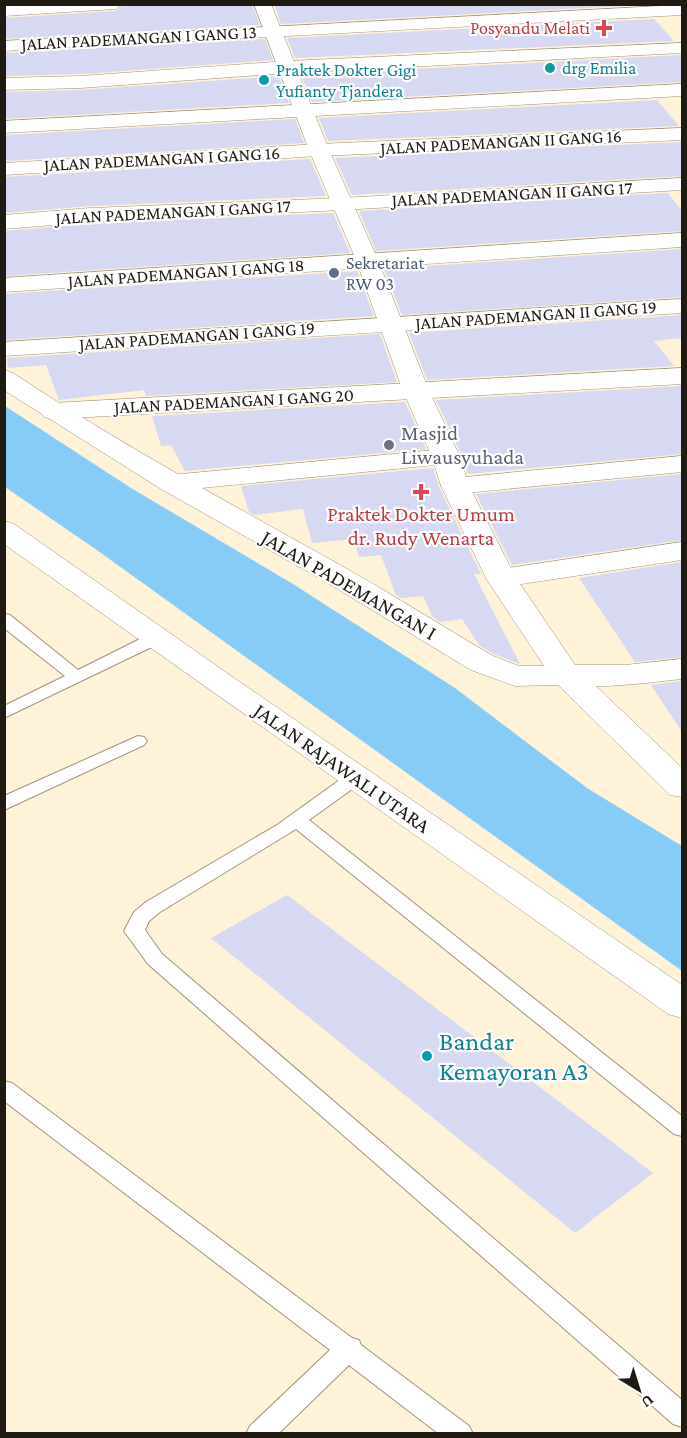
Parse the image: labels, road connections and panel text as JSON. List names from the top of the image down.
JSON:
{
  "streets": {
    "street": [
      "JALAN PADEMANGAN I GANG 13",
      "JALAN PADEMANGAN II GANG 16",
      "JALAN PADEMANGAN I GANG 16",
      "JALAN PADEMANGAN II GANG 17",
      "JALAN PADEMANGAN I GANG 17",
      "JALAN PADEMANGAN I GANG 18",
      "JALAN PADEMANGAN II GANG 19",
      "JALAN PADEMANGAN I GANG 19",
      "JALAN PADEMANGAN I GANG 20",
      "JALAN PADEMANGAN I",
      "JALAN RAJAWALI UTARA"
    ]
  },
  "crossings": [
    ["JALAN PADEMANGAN II GANG 16", "JALAN PADEMANGAN I GANG 16"],
    ["JALAN PADEMANGAN II GANG 17", "JALAN PADEMANGAN I GANG 17"],
    ["JALAN PADEMANGAN II GANG 19", "JALAN PADEMANGAN I GANG 19"],
    ["JALAN PADEMANGAN I GANG 20", "JALAN PADEMANGAN I"]
  ],
  "places": {
    "health": ["Posyandu Melati", "Praktek Dokter Umum dr. Rudy Wenarta"],
    "other": [
      "drg Emilia",
      "Praktek Dokter Gigi Yufianty Tjandera",
      "Sekretariat RW 03",
      "Masjid Liwausyuhada",
      "Bandar Kemayoran A3"
    ]
  },
  "north": "bottom right"
}
